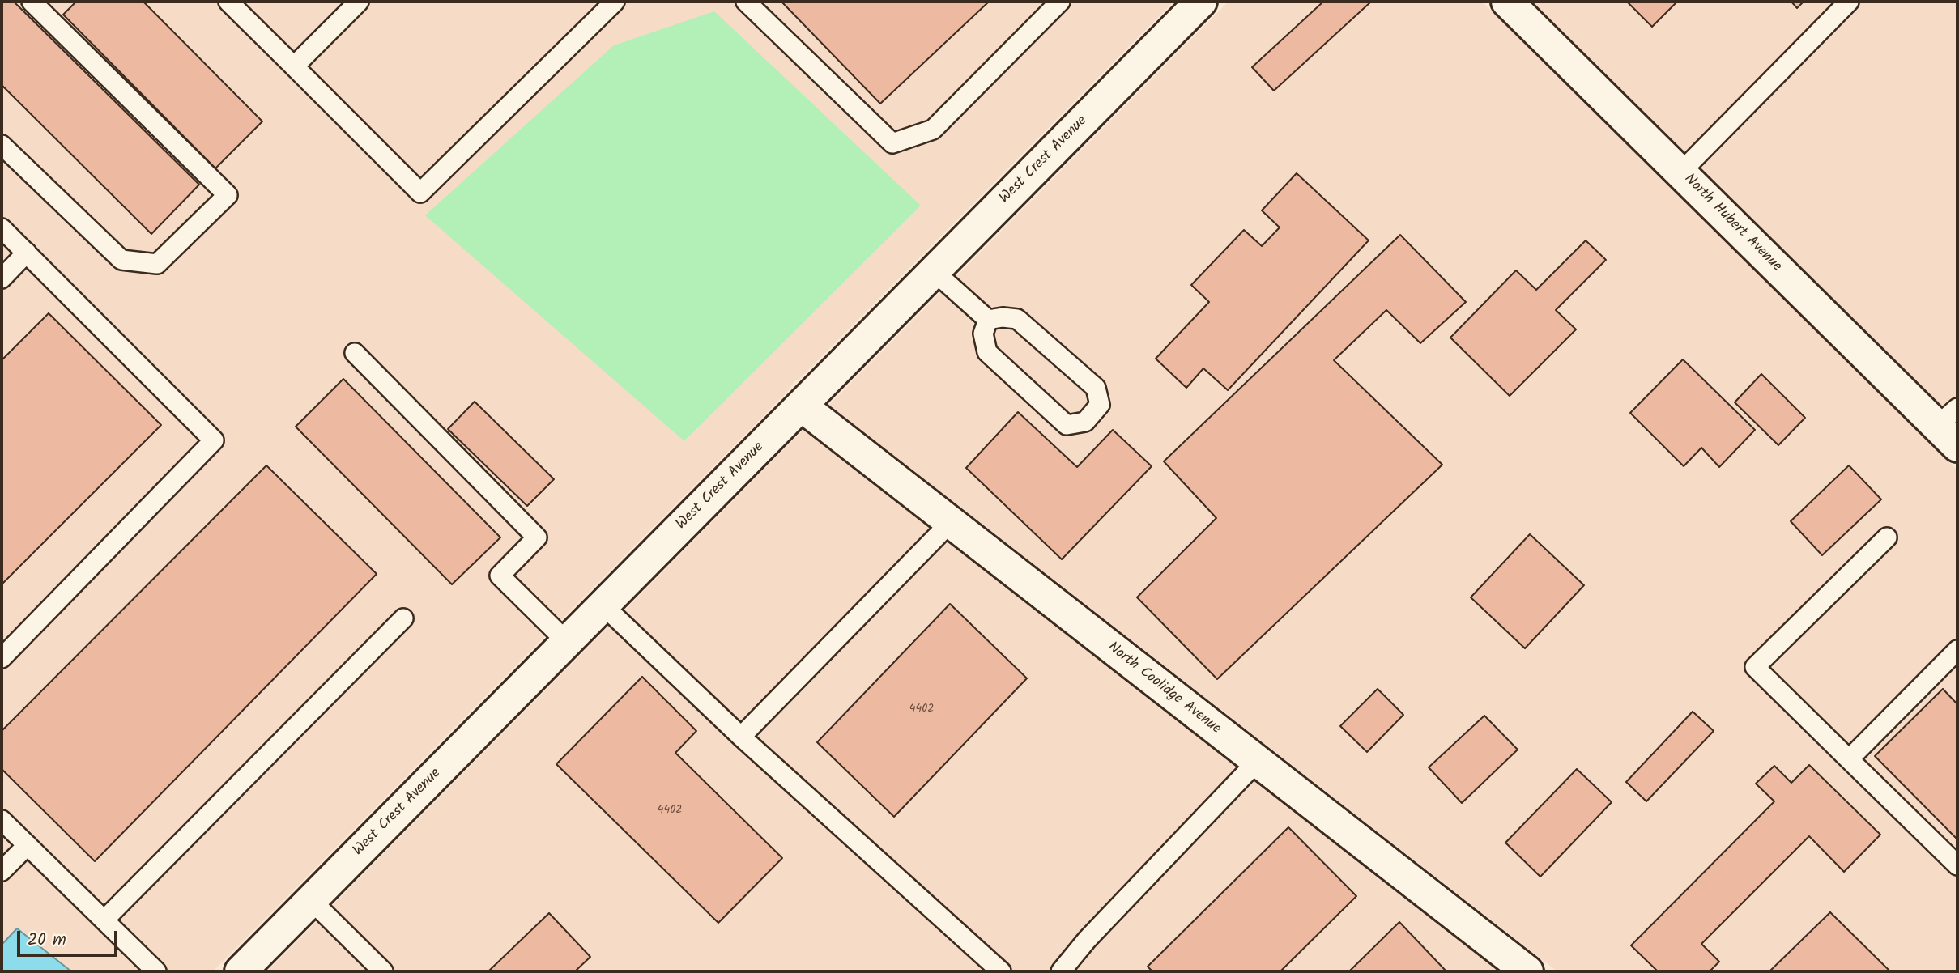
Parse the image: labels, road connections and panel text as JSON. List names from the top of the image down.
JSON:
{
  "streets": {
    "street": ["West Crest Avenue", "North Hubert Avenue", "North Coolidge Avenue"]
  },
  "crossings": [
    ["West Crest Avenue", "North Coolidge Avenue"]
  ],
  "house_numbers": ["4402", "4402"],
  "scale_bar": "20 m"
}
